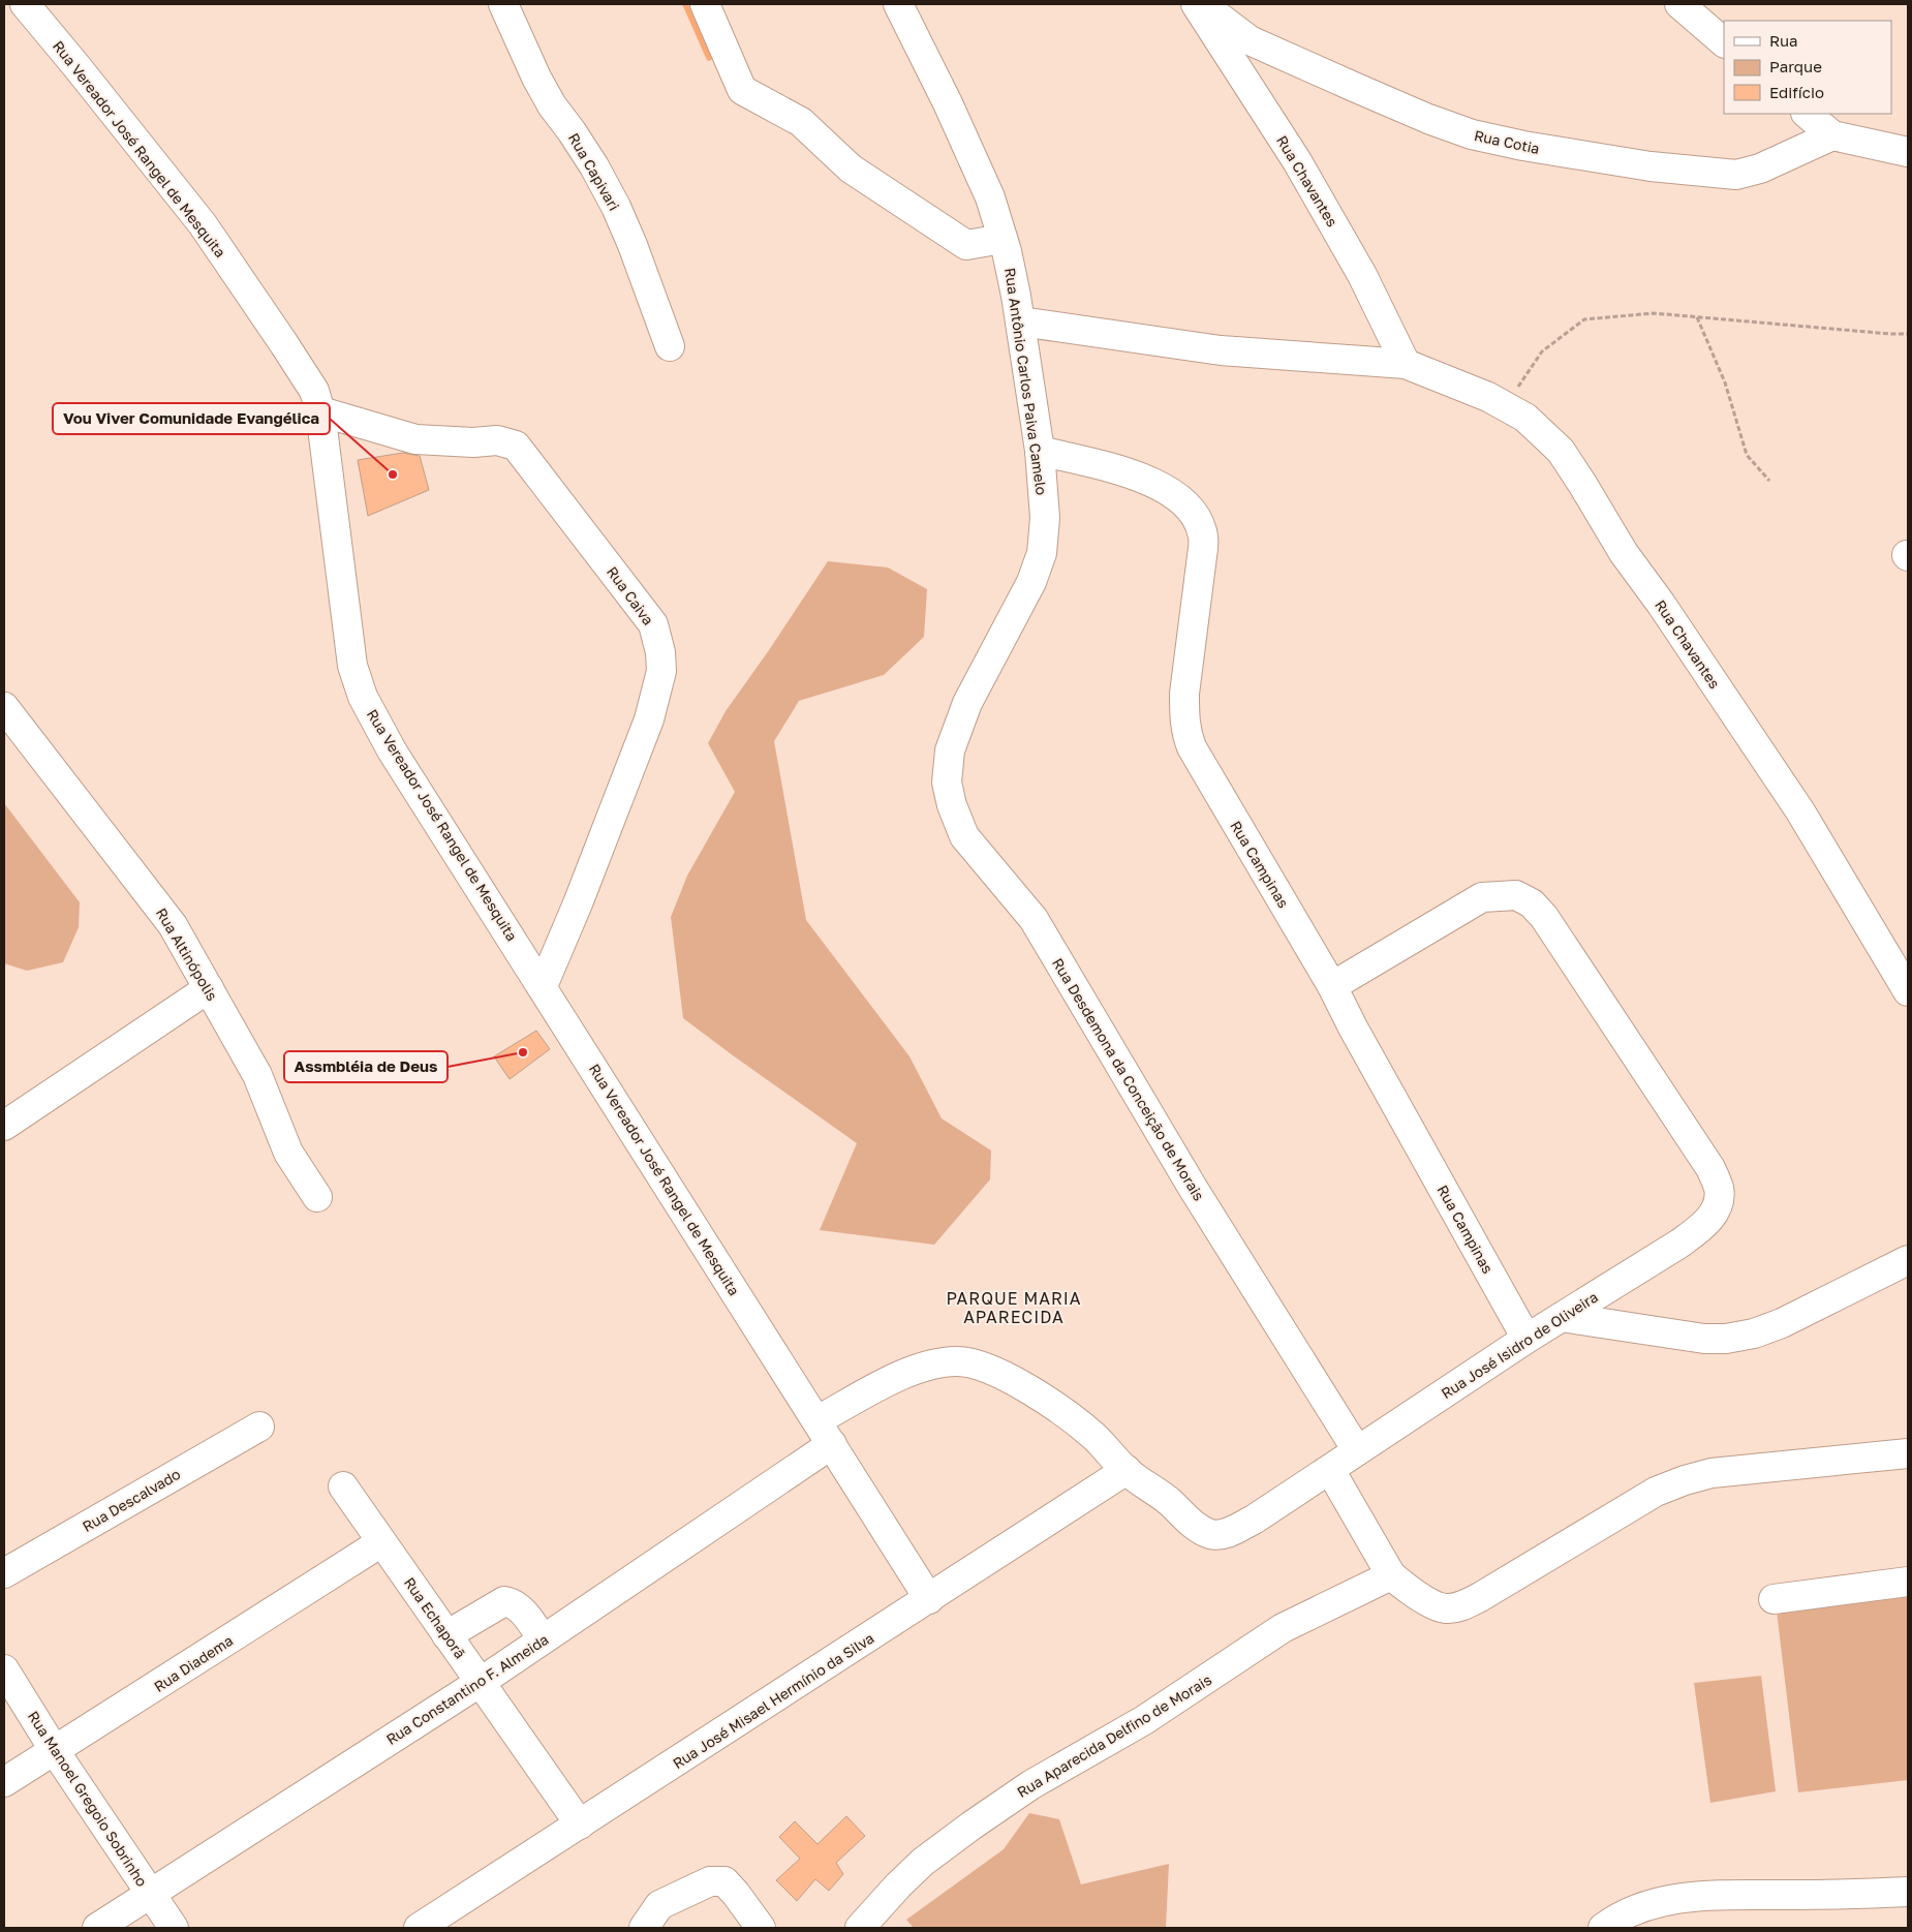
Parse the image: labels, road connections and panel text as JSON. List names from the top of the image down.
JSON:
{
  "streets": {
    "street": [
      "Rua Cotia",
      "Rua Vereador José Rangel de Mesquita",
      "Rua Capivari",
      "Rua Chavantes",
      "Rua Antônio Carlos Paiva Camelo",
      "Rua Caiva",
      "Rua Campinas",
      "Rua Altinópolis",
      "Rua Desdemona da Conceição de Morais",
      "Rua José Isidro de Oliveira",
      "Rua Descalvado",
      "Rua Echaporã",
      "Rua Diadema",
      "Rua Constantino F. Almeida",
      "Rua José Misael Hermínio da Silva",
      "Rua Aparecida Delfino de Morais",
      "Rua Manoel Gregoio Sobrinho"
    ]
  },
  "crossings": [
    ["Rua Vereador José Rangel de Mesquita", "Rua Caiva"],
    ["Rua Vereador José Rangel de Mesquita", "Rua José Isidro de Oliveira"],
    ["Rua Vereador José Rangel de Mesquita", "Rua Constantino F. Almeida"],
    ["Rua Vereador José Rangel de Mesquita", "Rua José Misael Hermínio da Silva"],
    ["Rua Chavantes", "Rua Antônio Carlos Paiva Camelo"],
    ["Rua Antônio Carlos Paiva Camelo", "Rua Campinas"],
    ["Rua Antônio Carlos Paiva Camelo", "Rua Desdemona da Conceição de Morais"],
    ["Rua Campinas", "Rua José Isidro de Oliveira"],
    ["Rua Desdemona da Conceição de Morais", "Rua José Isidro de Oliveira"],
    ["Rua José Isidro de Oliveira", "Rua José Misael Hermínio da Silva"],
    ["Rua Echaporã", "Rua Diadema"],
    ["Rua Echaporã", "Rua Constantino F. Almeida"],
    ["Rua Echaporã", "Rua José Misael Hermínio da Silva"],
    ["Rua Diadema", "Rua Manoel Gregoio Sobrinho"],
    ["Rua Constantino F. Almeida", "Rua Manoel Gregoio Sobrinho"]
  ],
  "districts": ["PARQUE MARIA APARECIDA"],
  "places": ["Vou Viver Comunidade Evangélica", "Assmbléia de Deus"],
  "legend": ["Rua", "Parque", "Edifício"]
}
